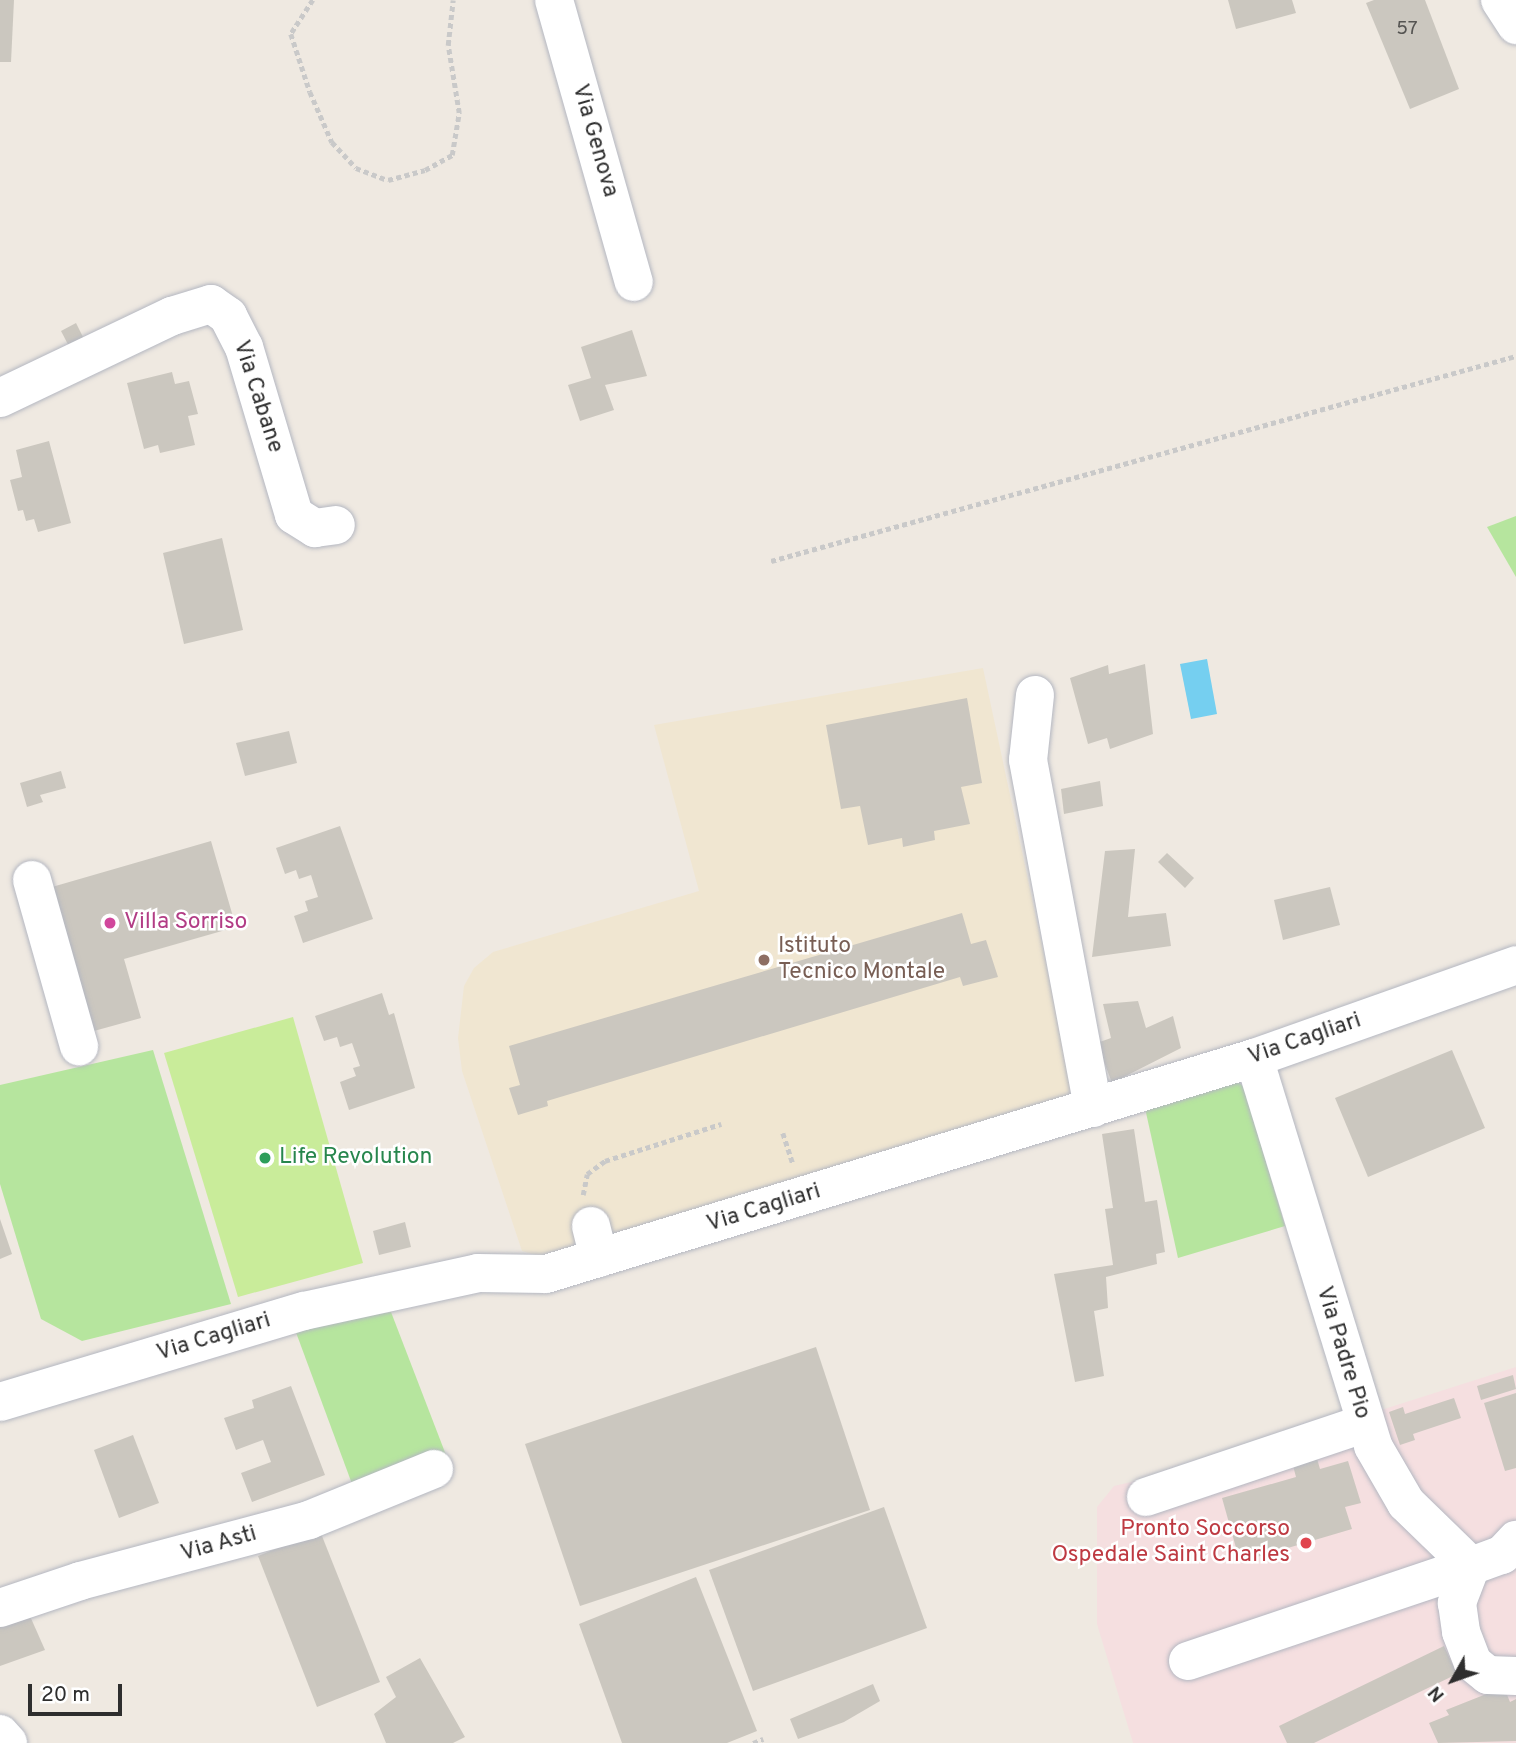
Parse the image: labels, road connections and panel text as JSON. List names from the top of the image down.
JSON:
{
  "streets": {
    "street": [
      "Via Genova",
      "Via Cabane",
      "Via Cagliari",
      "Via Padre Pio",
      "Via Asti"
    ]
  },
  "crossings": [
    ["Via Cagliari", "Via Padre Pio"]
  ],
  "places": [
    "Villa Sorriso",
    "Istituto Tecnico Montale",
    "Life Revolution",
    "Pronto Soccorso Ospedale Saint Charles"
  ],
  "house_numbers": ["57"],
  "scale_bar": "20 m",
  "north": "bottom left"
}
